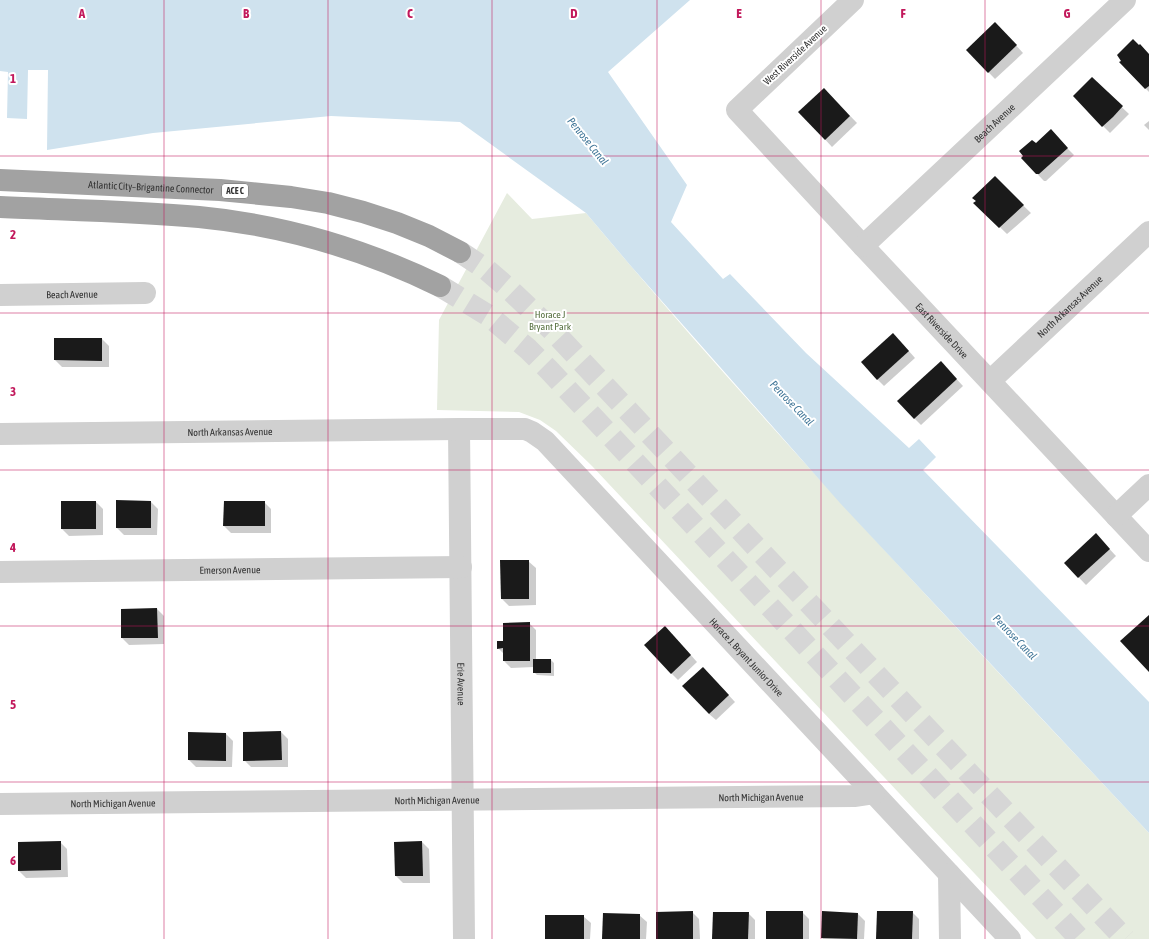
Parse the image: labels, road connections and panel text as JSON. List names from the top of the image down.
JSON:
{
  "streets": {
    "highway": ["Atlantic City–Brigantine Connector", "ACE C"],
    "street": [
      "West Riverside Avenue",
      "Beach Avenue",
      "North Arkansas Avenue",
      "East Riverside Drive",
      "Emerson Avenue",
      "Horace J. Bryant Junior Drive",
      "Erie Avenue",
      "North Michigan Avenue"
    ]
  },
  "crossings": [
    ["West Riverside Avenue", "East Riverside Drive"],
    ["Beach Avenue", "East Riverside Drive"],
    ["North Arkansas Avenue", "East Riverside Drive"],
    ["North Arkansas Avenue", "Horace J. Bryant Junior Drive"],
    ["North Arkansas Avenue", "Erie Avenue"],
    ["Emerson Avenue", "Erie Avenue"],
    ["Horace J. Bryant Junior Drive", "Erie Avenue"],
    ["Horace J. Bryant Junior Drive", "North Michigan Avenue"],
    ["Erie Avenue", "North Michigan Avenue"]
  ],
  "water": ["Penrose Canal"],
  "parks": ["Horace J Bryant Park"],
  "grid": {
    "columns": [
      "A",
      "B",
      "C",
      "D",
      "E",
      "F",
      "G"
    ],
    "rows": [
      "1",
      "2",
      "3",
      "4",
      "5",
      "6"
    ]
  }
}
